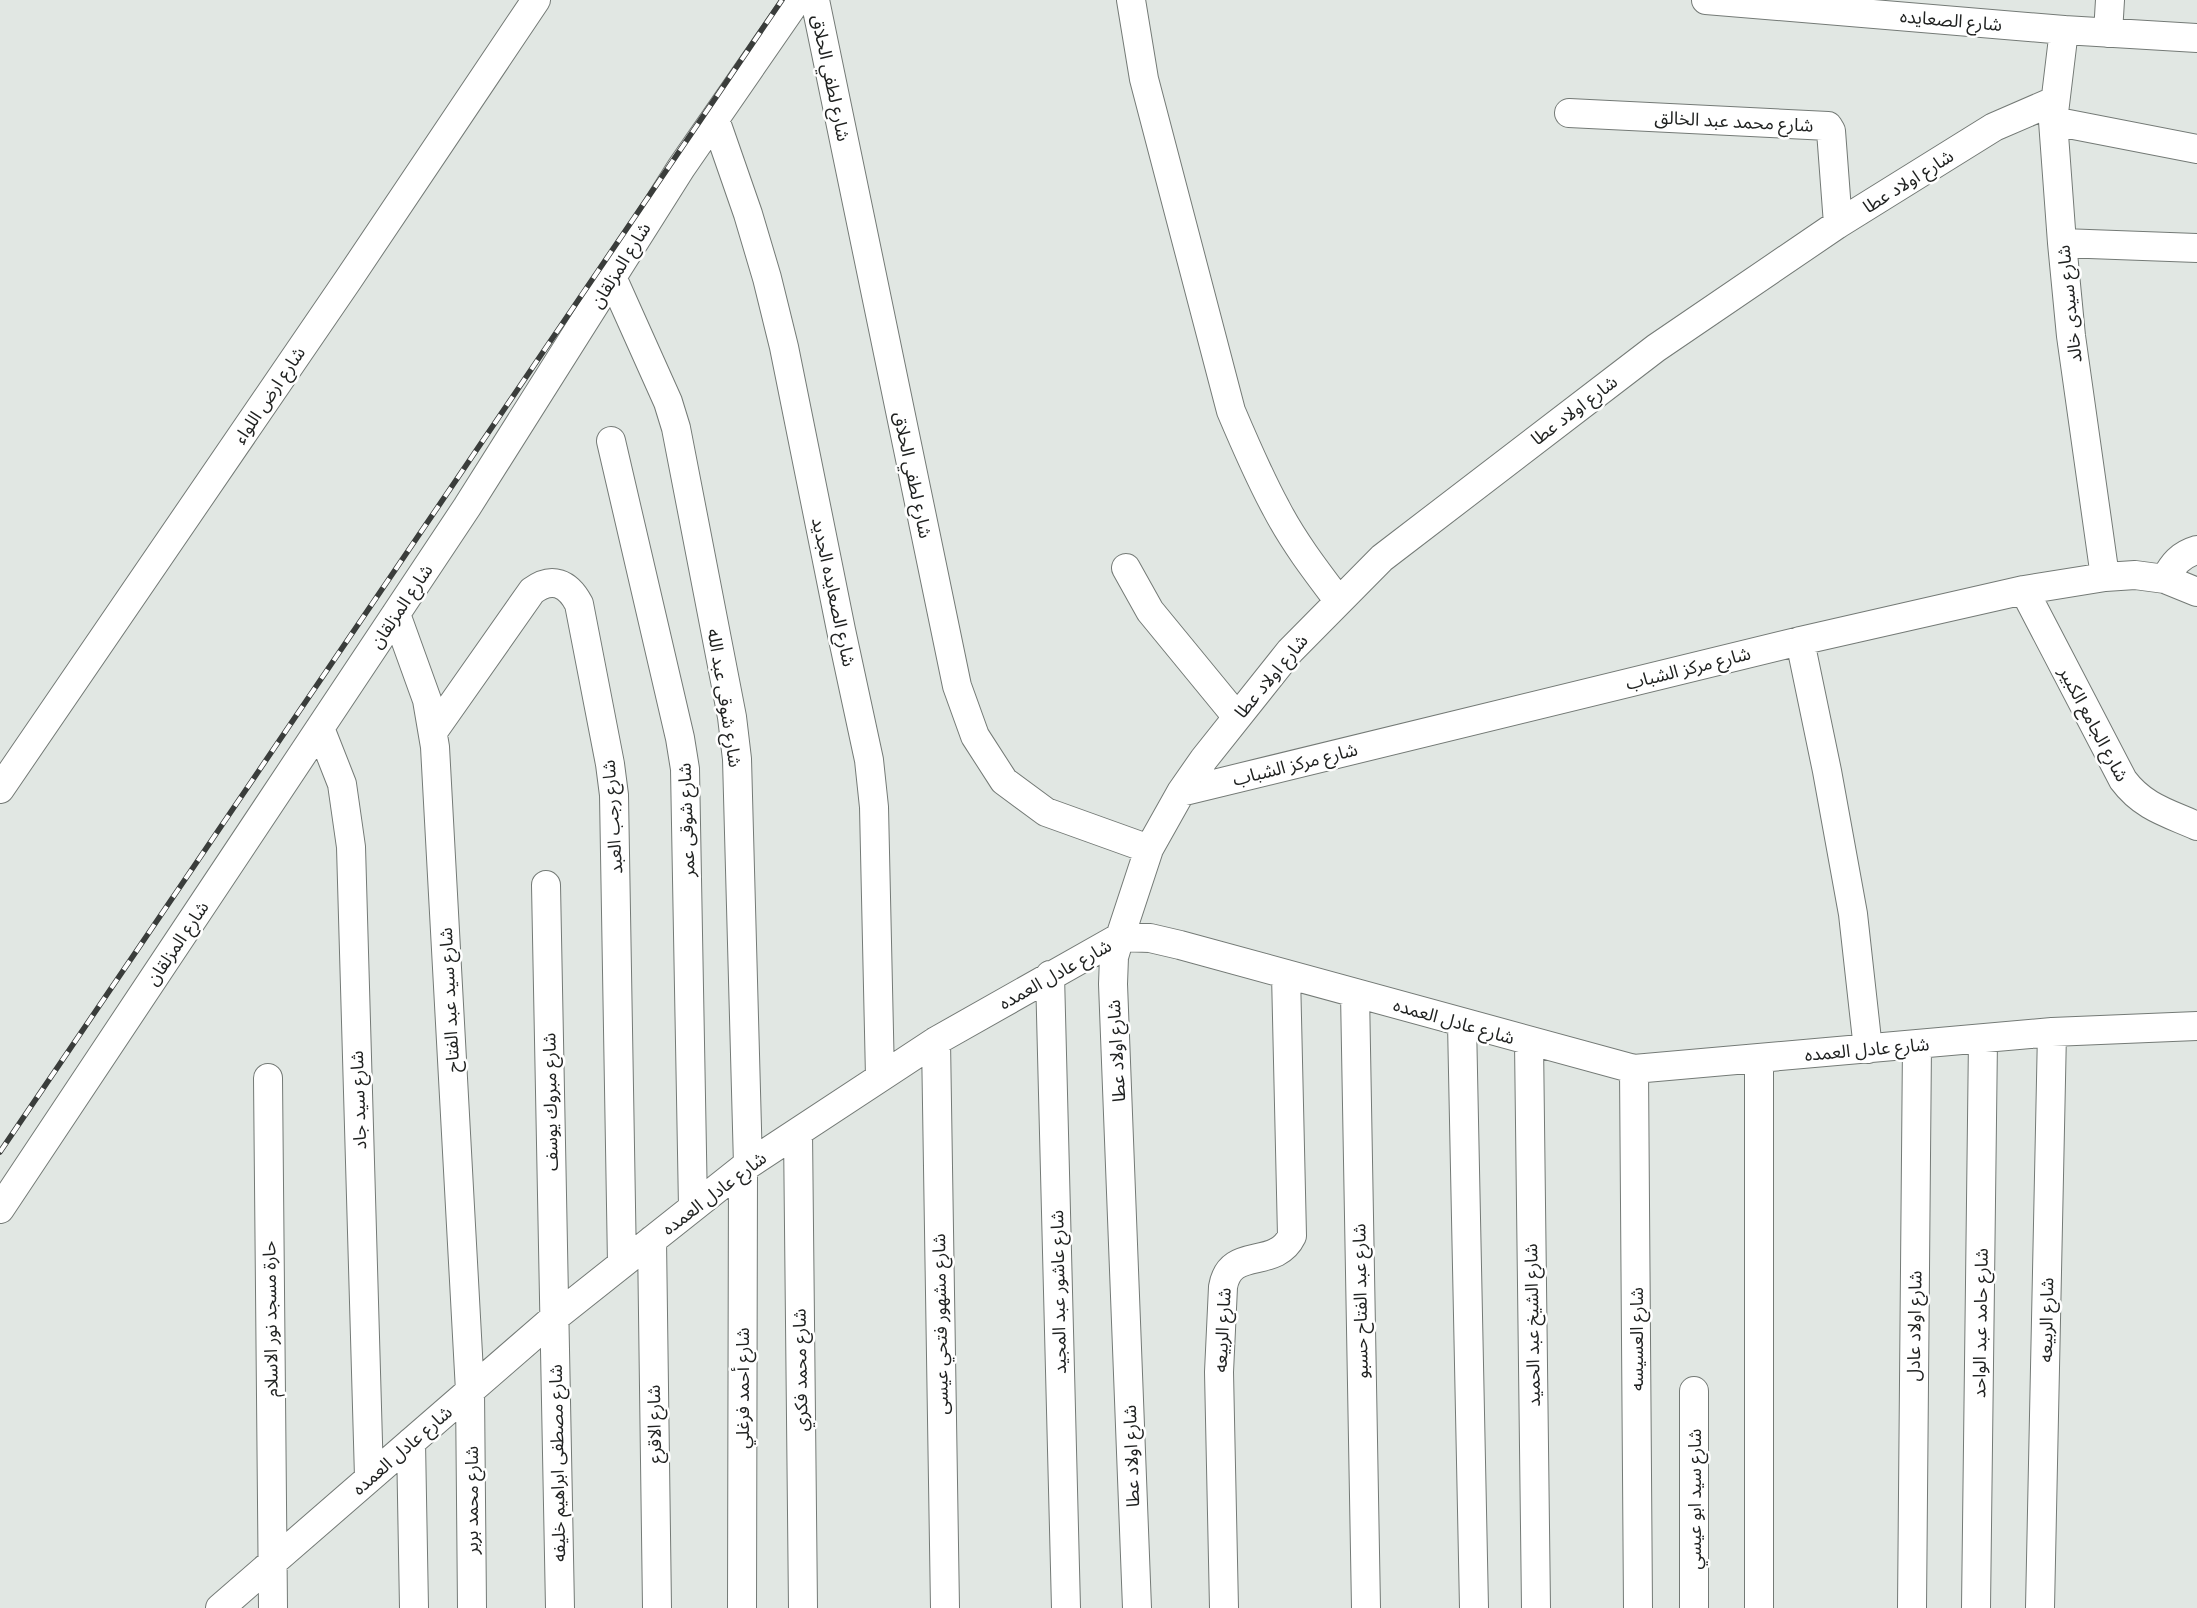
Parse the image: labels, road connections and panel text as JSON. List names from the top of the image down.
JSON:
{
  "streets": {
    "street": [
      "شارع الصعايده",
      "شارع لطفي الحلاق",
      "شارع محمد عبد الخالق",
      "شارع اولاد عطا",
      "شارع المزلقان",
      "شارع سيدى خالد",
      "شارع ارض اللواء",
      "شارع الصعايده الجديد",
      "شارع مركز الشباب",
      "شارع شوقى عبد الله",
      "شارع الجامع الكبير",
      "شارع رجب العبد",
      "شارع شوقى عمر",
      "شارع عادل العمده",
      "شارع سيد عبد الفتاح",
      "شارع سيد جاد",
      "شارع مبروك يوسف",
      "شارع عاشور عبد المجيد",
      "شارع عبد الفتاح حسبو",
      "حارة مسجد نور الاسلام",
      "شارع الربيعه",
      "شارع حامد عبد الواحد",
      "شارع مشهور فتحي عيسى",
      "شارع الشيخ عبد الحميد",
      "شارع اولاد عادل",
      "شارع العسيسه",
      "شارع محمد فكري",
      "شارع أحمد فرغلي",
      "شارع الاقرع",
      "شارع مصطفى ابراهيم خليفه",
      "شارع سيد ابو عيسي",
      "شارع محمد بربر"
    ]
  },
  "crossings": [
    ["شارع الصعايده", "شارع سيدى خالد"],
    ["شارع لطفي الحلاق", "شارع اولاد عطا"],
    ["شارع محمد عبد الخالق", "شارع اولاد عطا"],
    ["شارع اولاد عطا", "شارع سيدى خالد"],
    ["شارع اولاد عطا", "شارع مركز الشباب"],
    ["شارع اولاد عطا", "شارع عادل العمده"],
    ["شارع المزلقان", "شارع الصعايده الجديد"],
    ["شارع المزلقان", "شارع شوقى عبد الله"],
    ["شارع المزلقان", "شارع سيد عبد الفتاح"],
    ["شارع المزلقان", "شارع سيد جاد"],
    ["شارع سيدى خالد", "شارع مركز الشباب"],
    ["شارع الصعايده الجديد", "شارع عادل العمده"],
    ["شارع مركز الشباب", "شارع الجامع الكبير"],
    ["شارع شوقى عبد الله", "شارع عادل العمده"],
    ["شارع شوقى عبد الله", "شارع أحمد فرغلي"],
    ["شارع رجب العبد", "شارع عادل العمده"],
    ["شارع رجب العبد", "شارع سيد عبد الفتاح"],
    ["شارع شوقى عمر", "شارع عادل العمده"],
    ["شارع عادل العمده", "شارع سيد عبد الفتاح"],
    ["شارع عادل العمده", "شارع سيد جاد"],
    ["شارع عادل العمده", "شارع مبروك يوسف"],
    ["شارع عادل العمده", "شارع عاشور عبد المجيد"],
    ["شارع عادل العمده", "شارع عبد الفتاح حسبو"],
    ["شارع عادل العمده", "حارة مسجد نور الاسلام"],
    ["شارع عادل العمده", "شارع الربيعه"],
    ["شارع عادل العمده", "شارع حامد عبد الواحد"],
    ["شارع عادل العمده", "شارع مشهور فتحي عيسى"],
    ["شارع عادل العمده", "شارع الشيخ عبد الحميد"],
    ["شارع عادل العمده", "شارع اولاد عادل"],
    ["شارع عادل العمده", "شارع العسيسه"],
    ["شارع عادل العمده", "شارع محمد فكري"],
    ["شارع عادل العمده", "شارع أحمد فرغلي"],
    ["شارع عادل العمده", "شارع الاقرع"],
    ["شارع عادل العمده", "شارع مصطفى ابراهيم خليفه"],
    ["شارع عادل العمده", "شارع محمد بربر"],
    ["شارع سيد عبد الفتاح", "شارع محمد بربر"],
    ["شارع مبروك يوسف", "شارع مصطفى ابراهيم خليفه"]
  ]
}
